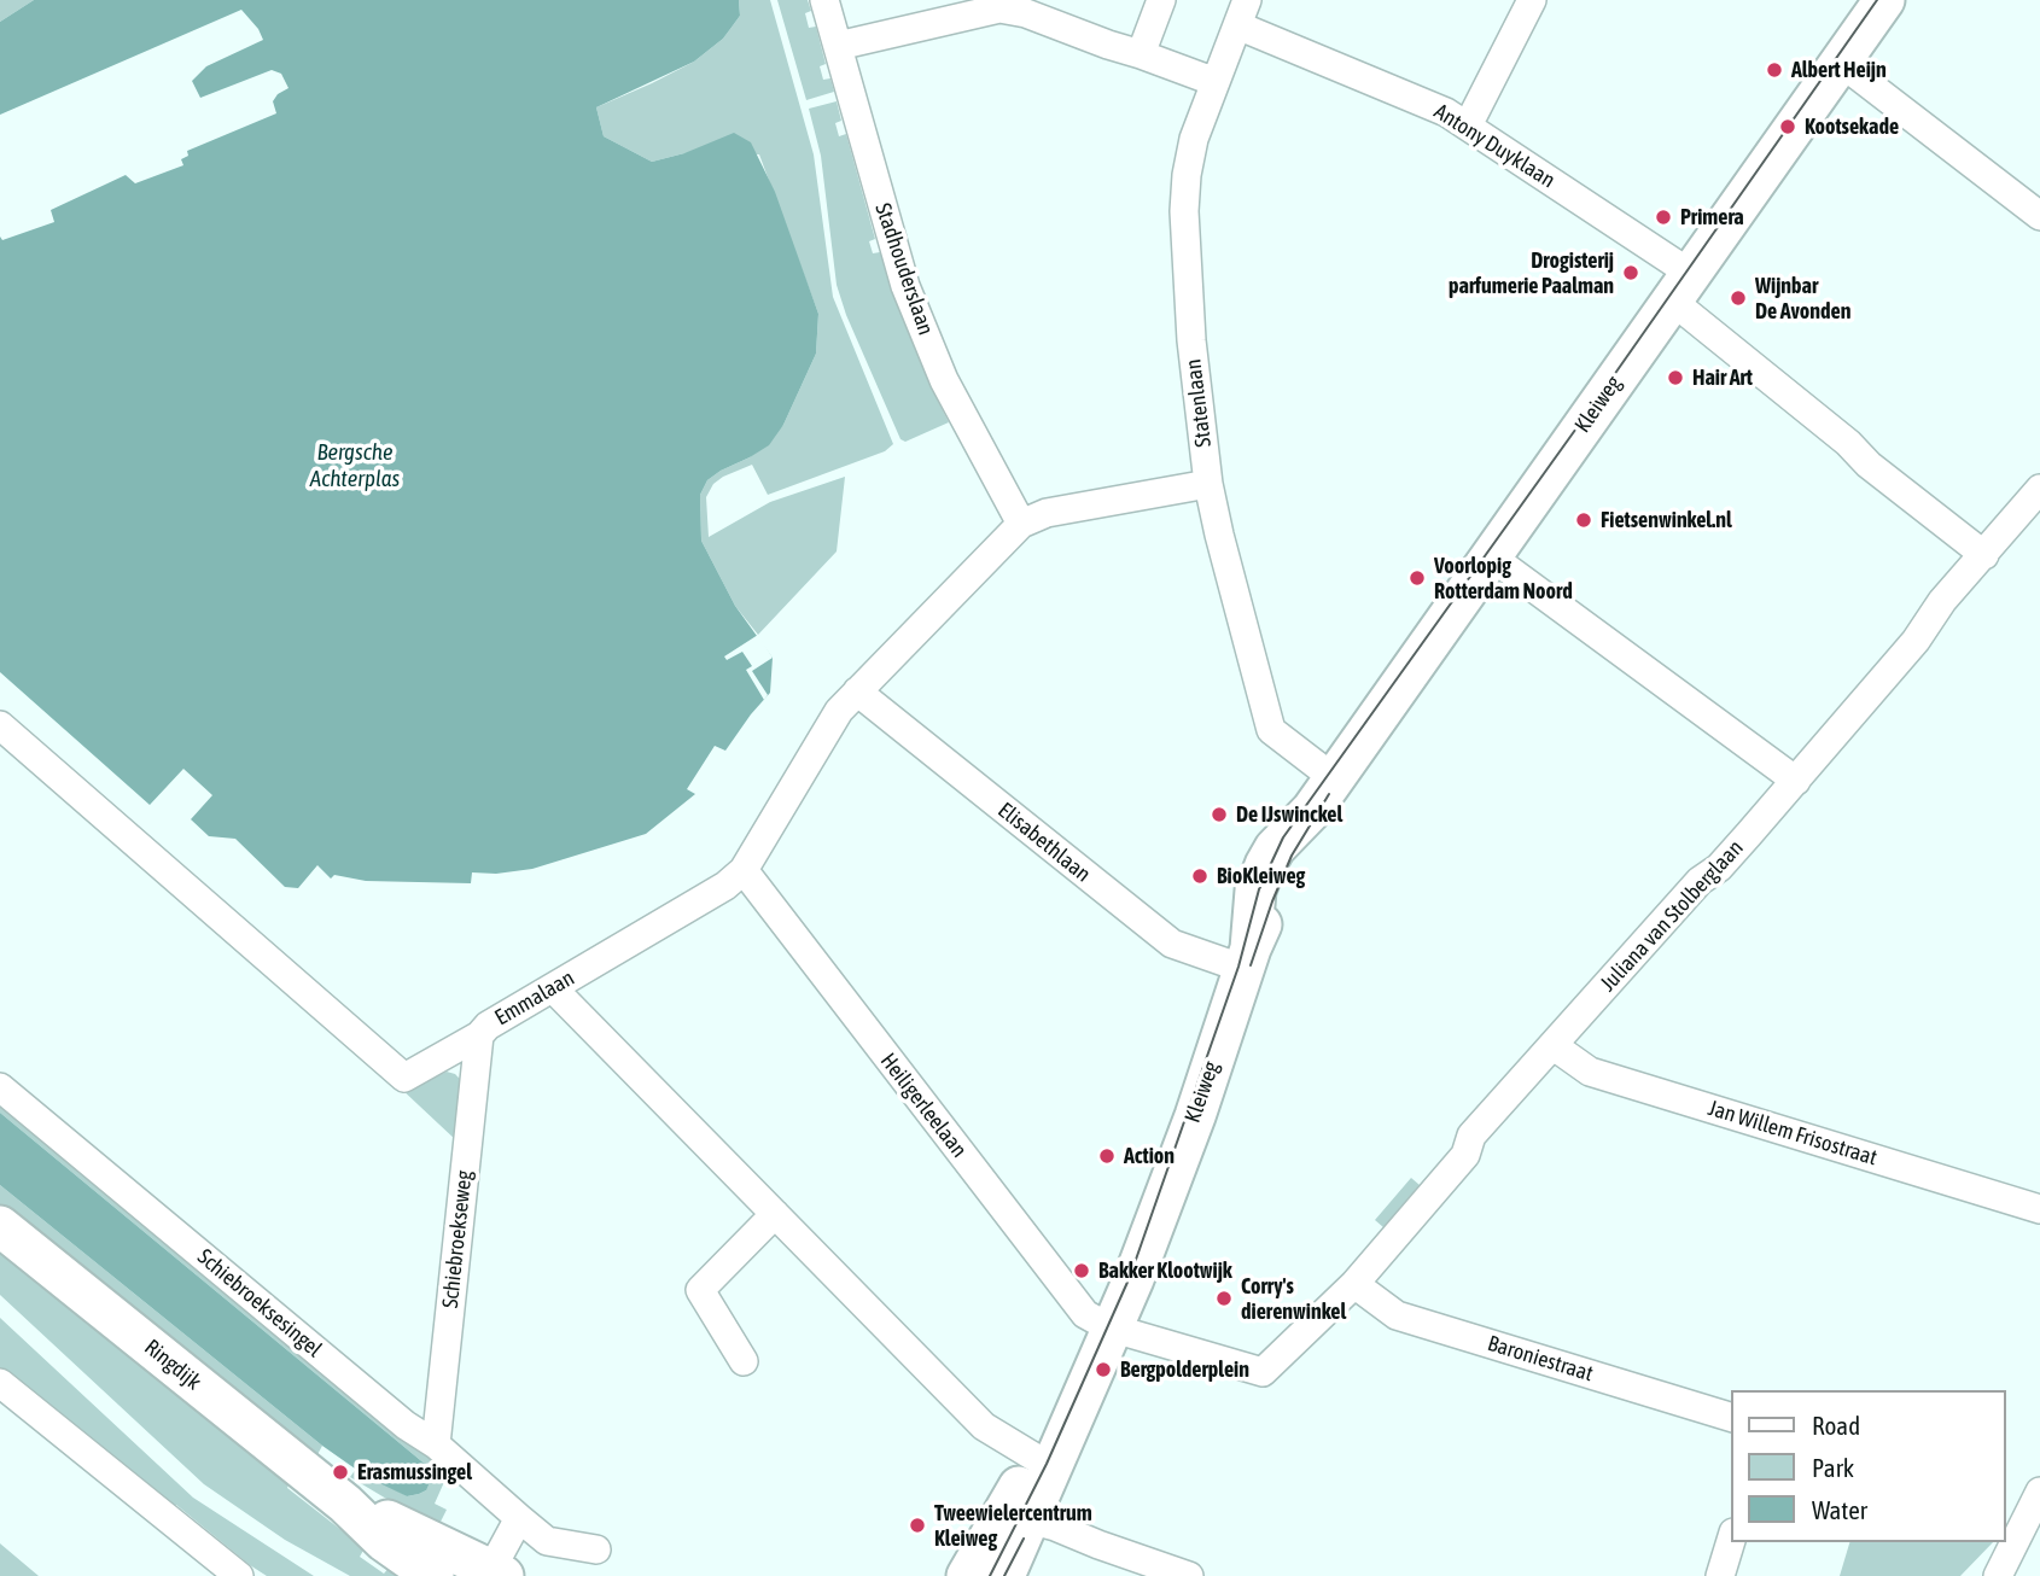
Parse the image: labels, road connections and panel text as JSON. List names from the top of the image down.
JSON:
{
  "streets": {
    "street": [
      "Antony Duyklaan",
      "Stadhouderslaan",
      "Statenlaan",
      "Kleiweg",
      "Elisabethlaan",
      "Juliana van Stolberglaan",
      "Emmalaan",
      "Heiligerleelaan",
      "Jan Willem Frisostraat",
      "Schiebroekseweg",
      "Schiebroeksesingel",
      "Baroniestraat",
      "Ringdijk"
    ]
  },
  "crossings": [
    ["Antony Duyklaan", "Statenlaan"],
    ["Antony Duyklaan", "Kleiweg"],
    ["Antony Duyklaan", "Juliana van Stolberglaan"],
    ["Stadhouderslaan", "Emmalaan"],
    ["Statenlaan", "Kleiweg"],
    ["Kleiweg", "Elisabethlaan"],
    ["Kleiweg", "Juliana van Stolberglaan"],
    ["Kleiweg", "Heiligerleelaan"],
    ["Elisabethlaan", "Emmalaan"],
    ["Juliana van Stolberglaan", "Heiligerleelaan"],
    ["Juliana van Stolberglaan", "Jan Willem Frisostraat"],
    ["Juliana van Stolberglaan", "Baroniestraat"],
    ["Emmalaan", "Heiligerleelaan"],
    ["Emmalaan", "Schiebroekseweg"],
    ["Schiebroekseweg", "Schiebroeksesingel"]
  ],
  "water": ["Bergsche Achterplas"],
  "places": [
    "Albert Heijn",
    "Kootsekade",
    "Primera",
    "Drogisterij parfumerie Paalman",
    "Wijnbar De Avonden",
    "Hair Art",
    "Fietsenwinkel.nl",
    "Voorlopig Rotterdam Noord",
    "De IJswinckel",
    "BioKleiweg",
    "Action",
    "Bakker Klootwijk",
    "Corry's dierenwinkel",
    "Bergpolderplein",
    "Erasmussingel",
    "Tweewielercentrum Kleiweg"
  ],
  "legend": ["Road", "Park", "Water"]
}
